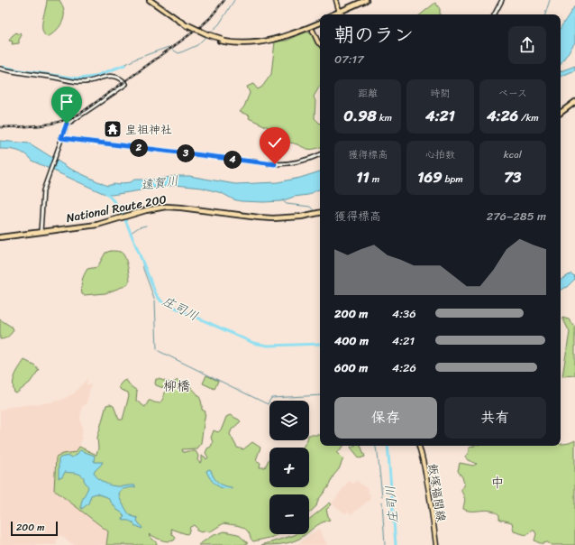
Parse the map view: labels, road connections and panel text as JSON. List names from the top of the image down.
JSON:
{
  "streets": {
    "highway": ["National Route 200"],
    "main road": ["飯塚福間線"]
  },
  "districts": ["柳橋", "中"],
  "water": ["遠賀川", "庄司川"],
  "places": {
    "temple": ["皇祖神社"]
  },
  "scale_bar": "200 m",
  "page": {
    "heading": ["朝のラン", "07:17"],
    "stats": [
      ["距離", "0.98 km"],
      ["時間", "4:21"],
      ["ペース", "4:26 /km"],
      ["獲得標高", "11 m"],
      ["心拍数", "169 bpm"],
      ["kcal", "73"]
    ],
    "pins": ["2", "3", "4"],
    "chart": ["獲得標高", "276–285 m"],
    "list": [
      {
        "name": "200 m",
        "note": "4:36"
      },
      {
        "name": "400 m",
        "note": "4:21"
      },
      {
        "name": "600 m",
        "note": "4:26"
      }
    ],
    "buttons": ["保存", "共有"],
    "map_buttons": ["+", "−"],
    "scale": "200 m"
  }
}
